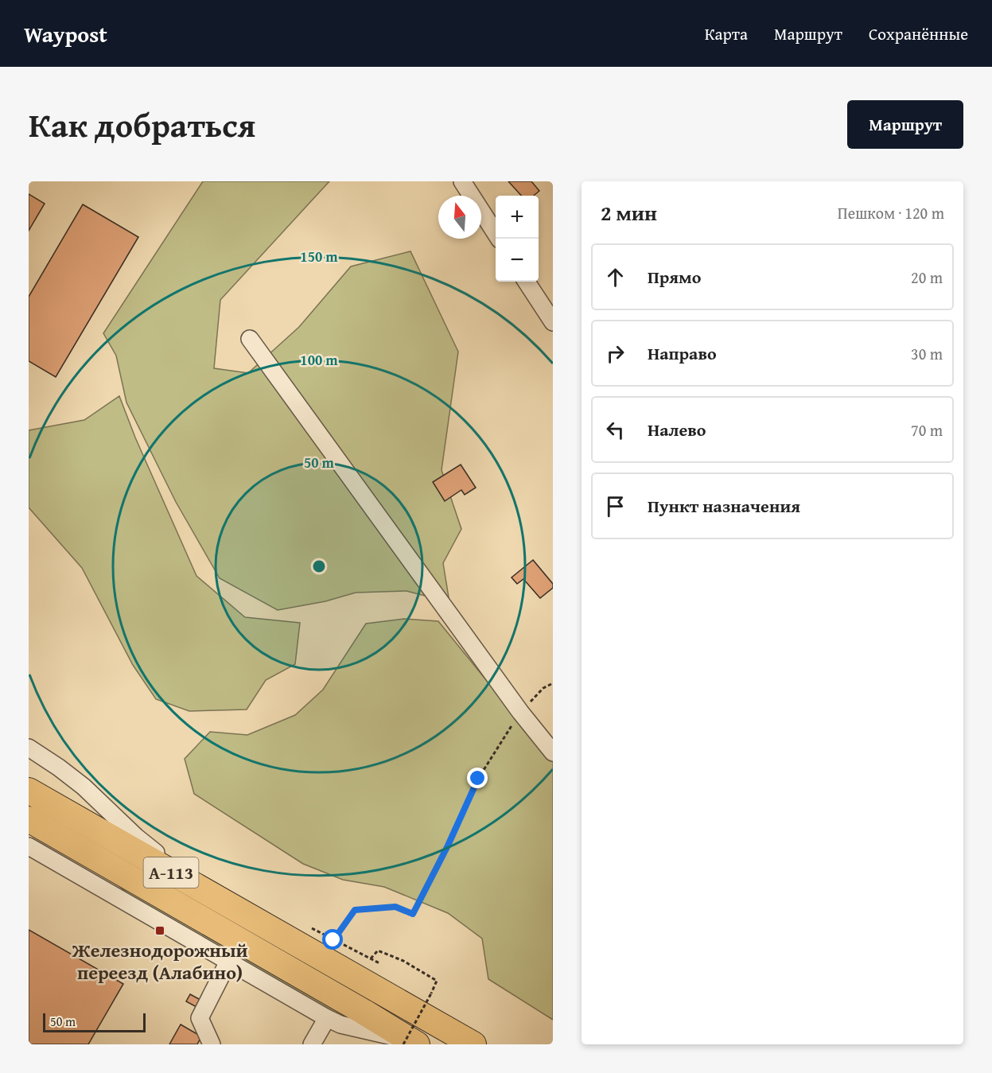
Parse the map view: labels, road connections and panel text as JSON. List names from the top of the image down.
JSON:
{
  "streets": {
    "highway": ["А-113"]
  },
  "places": {
    "transit": ["Железнодорожный переезд (Алабино)"]
  },
  "scale_bar": "50 m",
  "north": "top",
  "page": {
    "header": "Waypost",
    "nav": ["Карта", "Маршрут", "Сохранённые"],
    "title": "Как добраться",
    "buttons": "Маршрут",
    "heading": ["2 мин", "Пешком · 120 m"],
    "map_buttons": ["+", "−"],
    "list": [
      ["Прямо", "20 m"],
      ["Направо", "30 m"],
      ["Налево", "70 m"],
      "Пункт назначения"
    ],
    "scale": "50 m"
  },
  "rings": ["150 m", "100 m", "50 m"]
}
